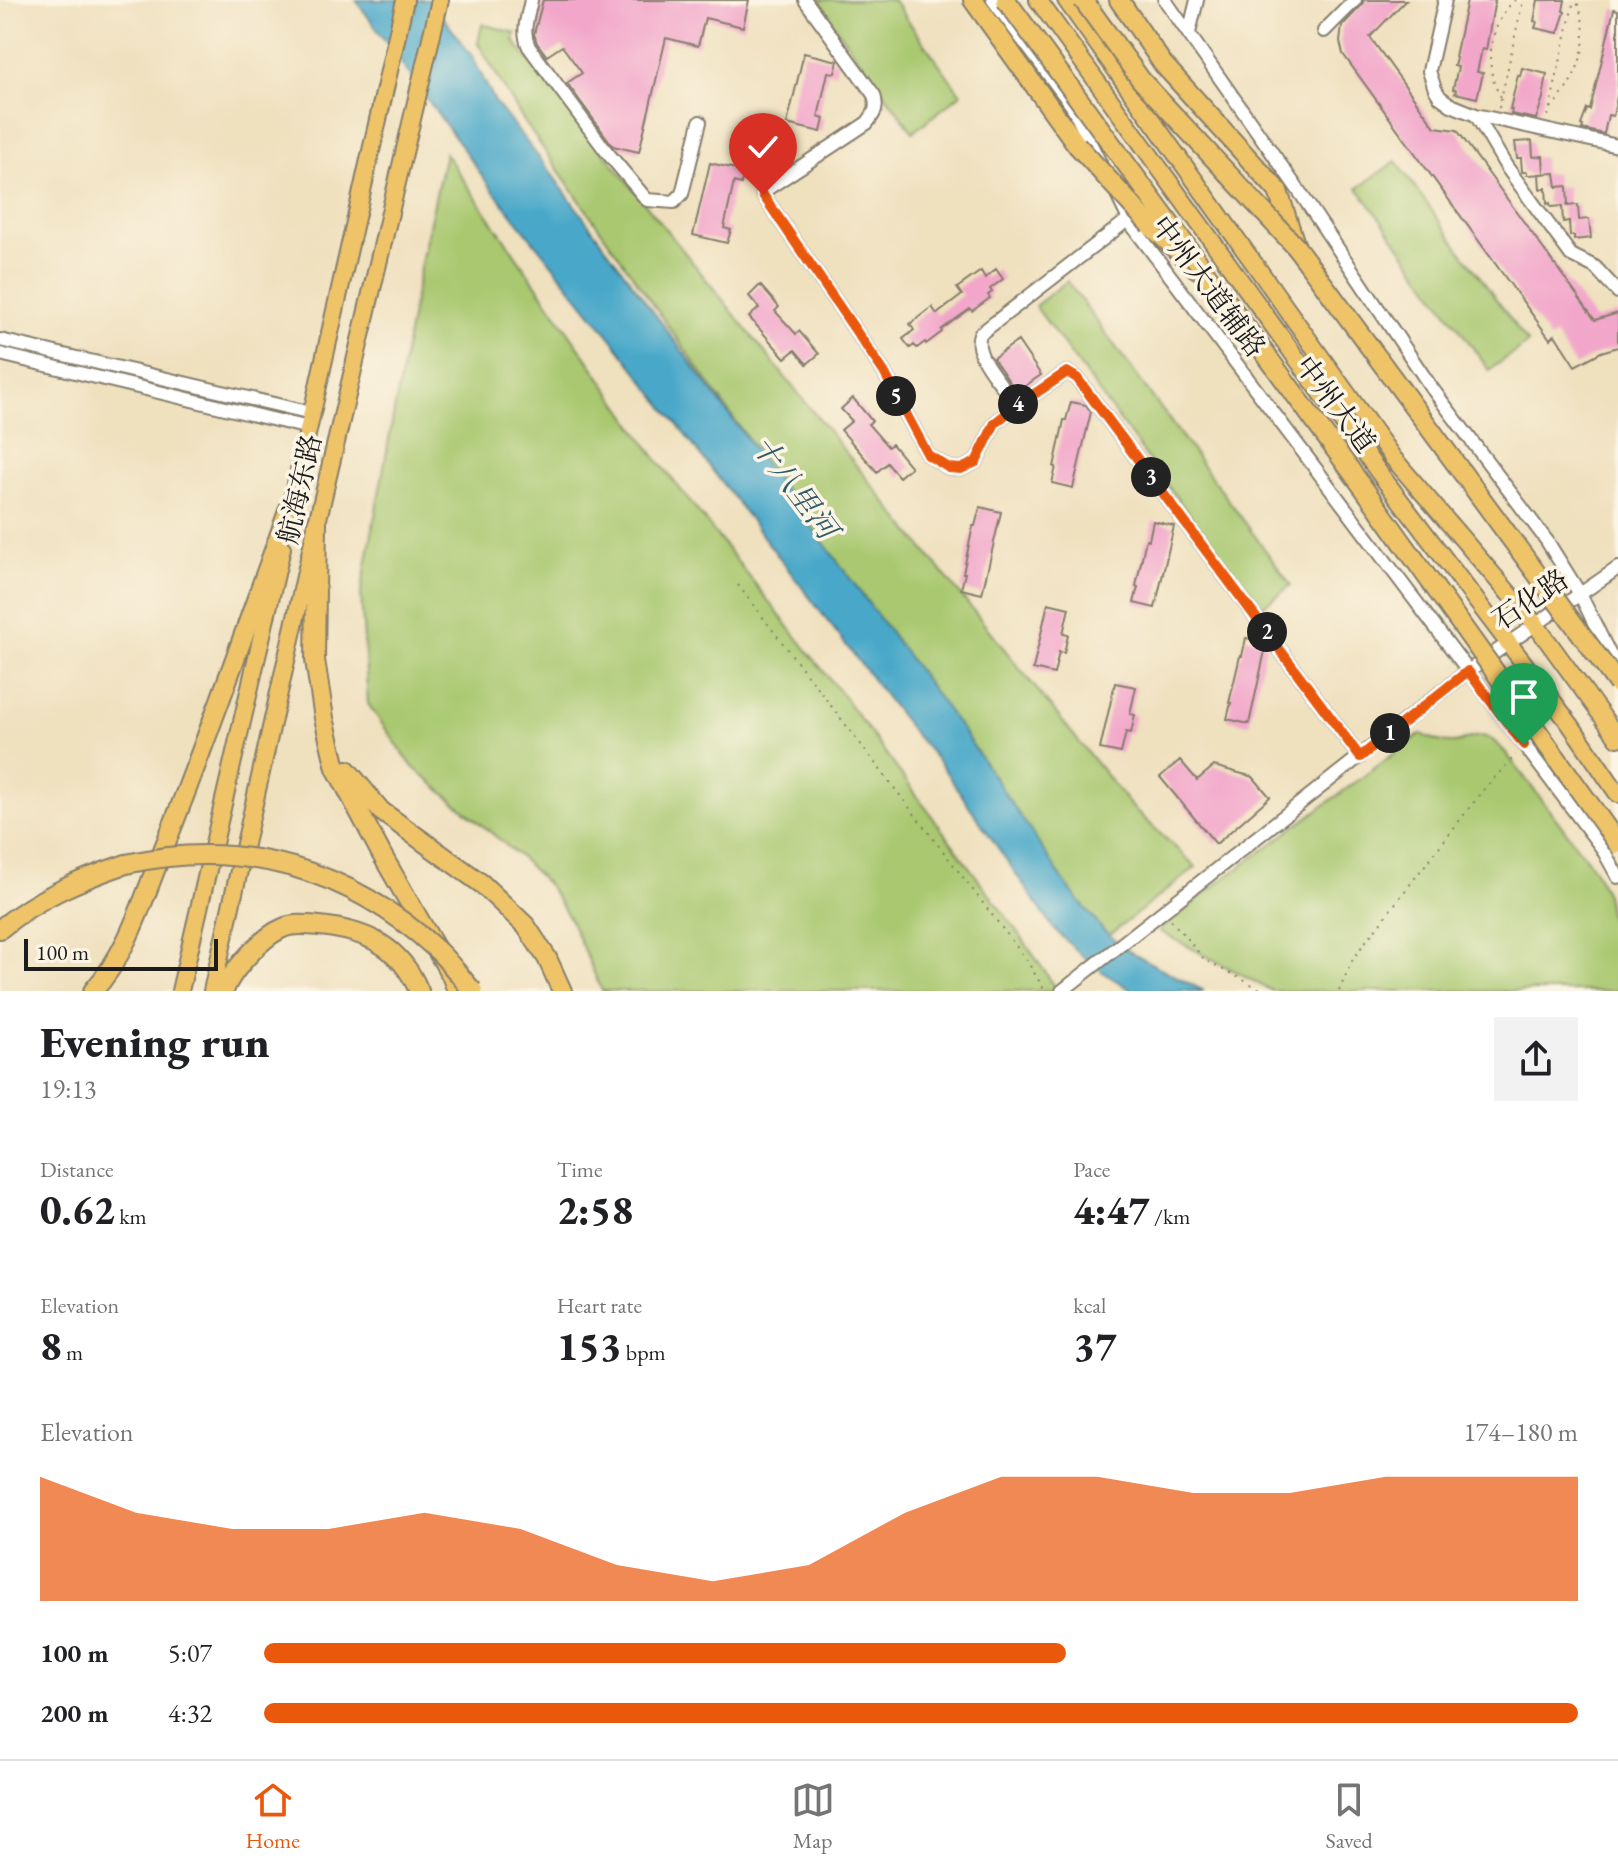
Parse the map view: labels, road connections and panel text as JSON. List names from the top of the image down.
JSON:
{
  "streets": {
    "highway": ["中州大道"],
    "main road": ["航海东路"],
    "street": ["中州大道辅路", "石化路"]
  },
  "crossings": [
    ["中州大道辅路", "石化路"],
    ["中州大道", "石化路"]
  ],
  "water": ["十八里河"],
  "scale_bar": "100 m",
  "page": {
    "pins": [
      "5",
      "4",
      "3",
      "2",
      "1"
    ],
    "scale": "100 m",
    "heading": ["Evening run", "19:13"],
    "stats": [
      ["Distance", "0.62 km"],
      ["Time", "2:58"],
      ["Pace", "4:47 /km"],
      ["Elevation", "8 m"],
      ["Heart rate", "153 bpm"],
      ["kcal", "37"]
    ],
    "chart": ["Elevation", "174–180 m"],
    "list": [
      {
        "name": "100 m",
        "note": "5:07"
      },
      {
        "name": "200 m",
        "note": "4:32"
      }
    ],
    "tabs": ["Home", "Map", "Saved"]
  }
}
